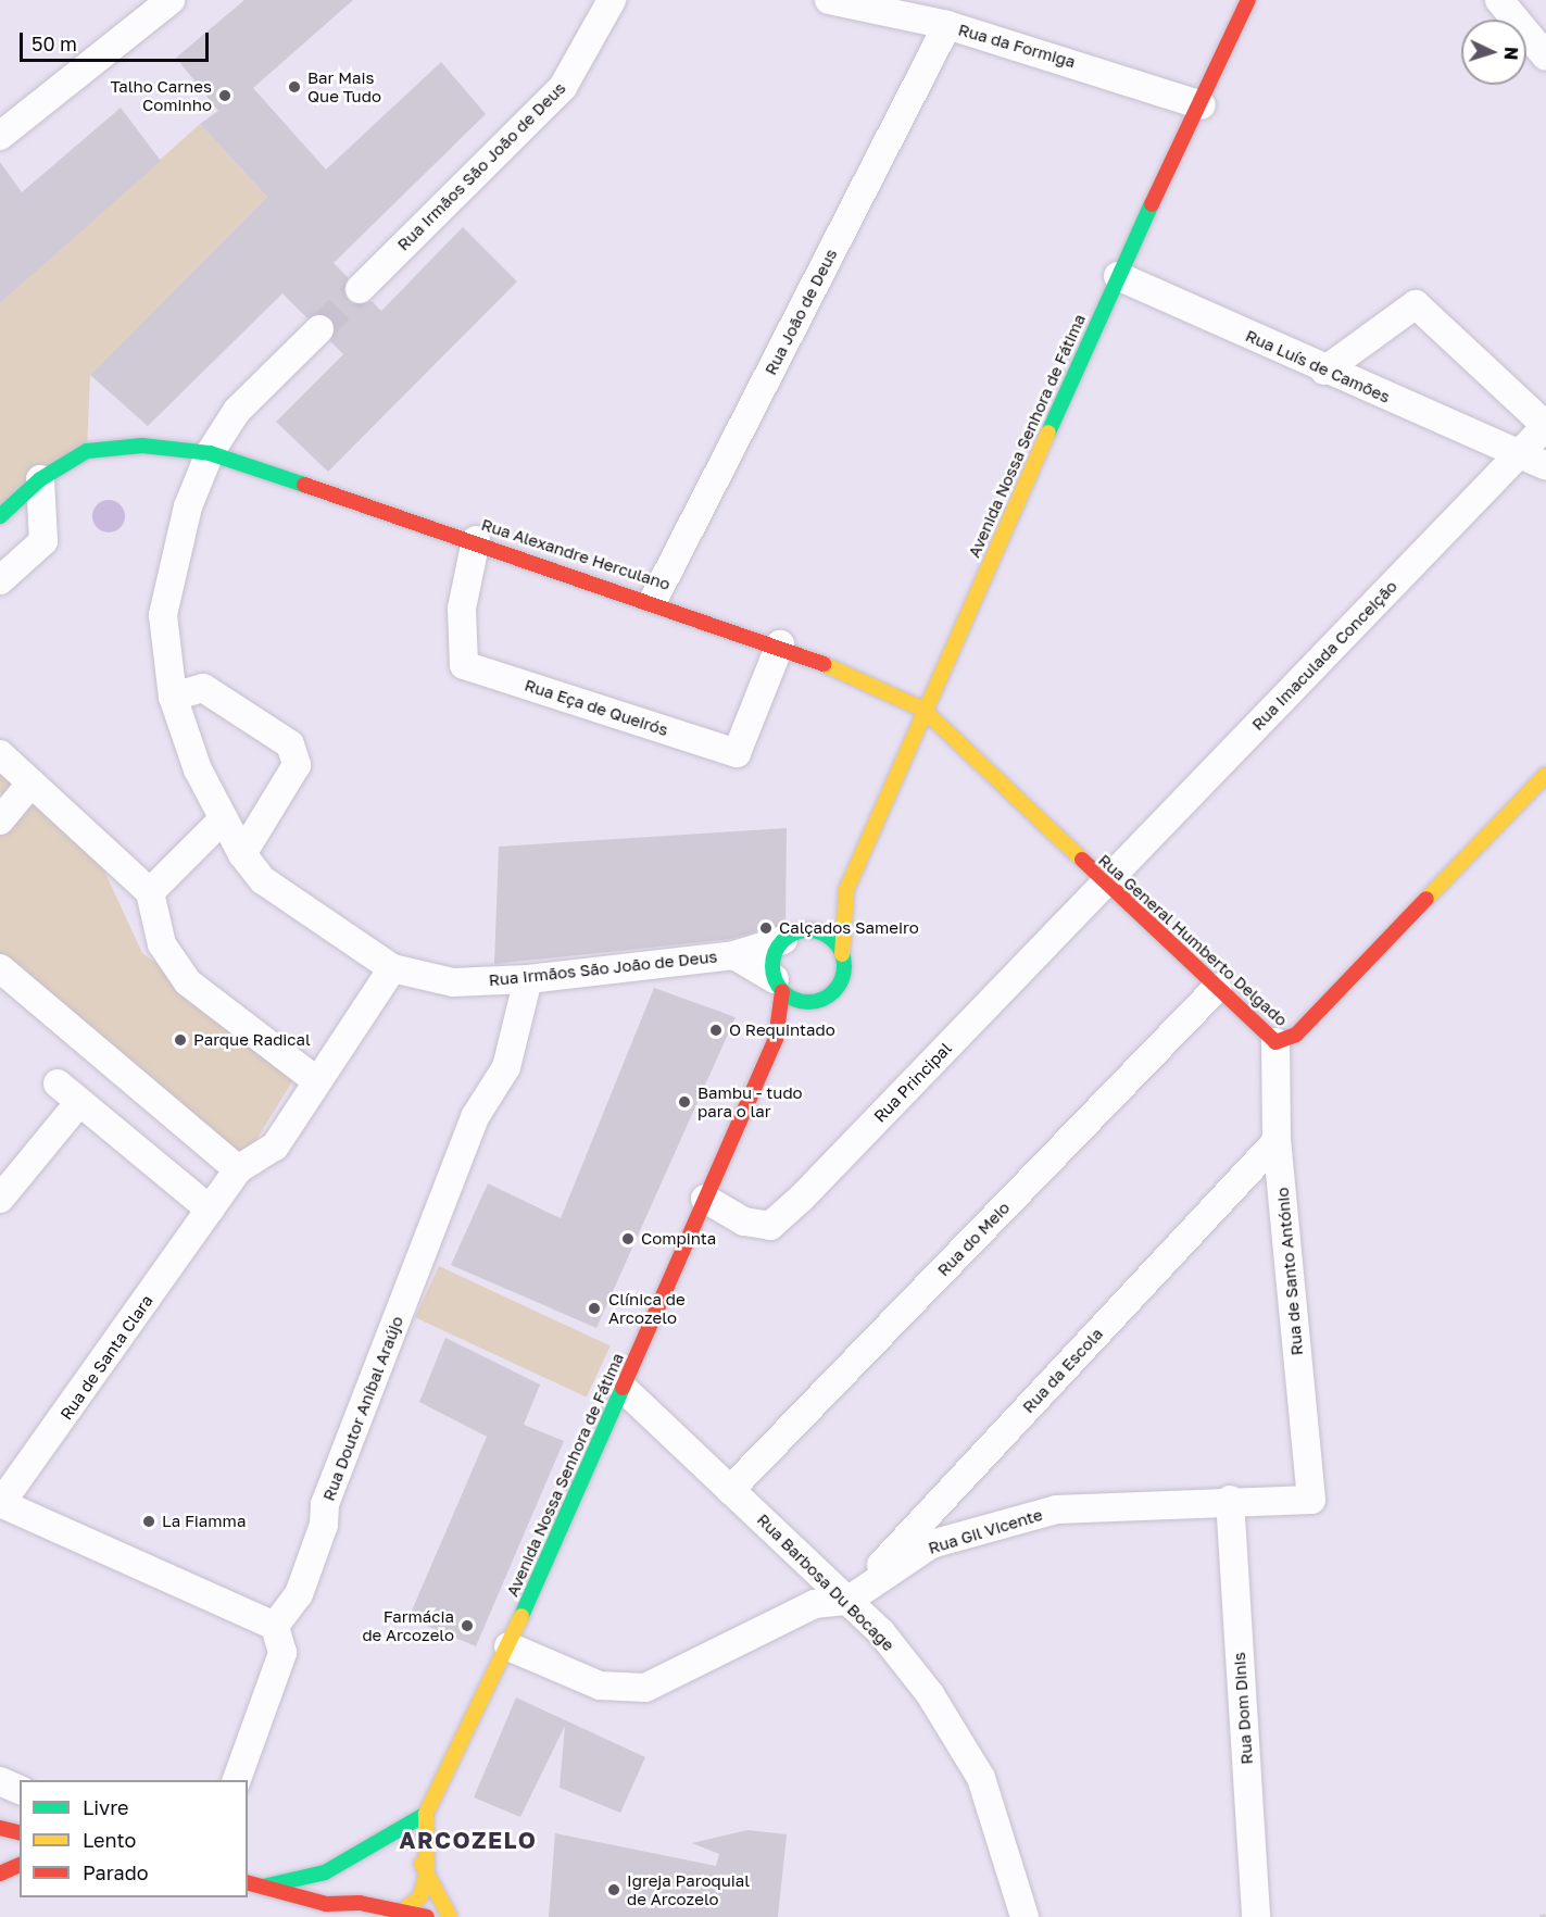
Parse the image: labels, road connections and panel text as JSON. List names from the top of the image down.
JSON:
{
  "streets": {
    "street": [
      "Rua da Formiga",
      "Rua Irmãos São João de Deus",
      "Rua João de Deus",
      "Rua Luís de Camões",
      "Avenida Nossa Senhora de Fátima",
      "Rua Alexandre Herculano",
      "Rua Imaculada Conceição",
      "Rua Eça de Queirós",
      "Rua General Humberto Delgado",
      "Rua Principal",
      "Rua do Meio",
      "Rua de Santo António",
      "Rua de Santa Clara",
      "Rua da Escola",
      "Rua Doutor Aníbal Araújo",
      "Rua Gil Vicente",
      "Rua Barbosa Du Bocage",
      "Rua Dom Dinis"
    ]
  },
  "crossings": [
    ["Rua da Formiga", "Rua João de Deus"],
    ["Rua da Formiga", "Avenida Nossa Senhora de Fátima"],
    ["Rua Irmãos São João de Deus", "Avenida Nossa Senhora de Fátima"],
    ["Rua Irmãos São João de Deus", "Rua Alexandre Herculano"],
    ["Rua Irmãos São João de Deus", "Rua de Santa Clara"],
    ["Rua Irmãos São João de Deus", "Rua Doutor Aníbal Araújo"],
    ["Rua João de Deus", "Rua Alexandre Herculano"],
    ["Rua Luís de Camões", "Avenida Nossa Senhora de Fátima"],
    ["Rua Luís de Camões", "Rua Imaculada Conceição"],
    ["Avenida Nossa Senhora de Fátima", "Rua Alexandre Herculano"],
    ["Avenida Nossa Senhora de Fátima", "Rua General Humberto Delgado"],
    ["Avenida Nossa Senhora de Fátima", "Rua Principal"],
    ["Avenida Nossa Senhora de Fátima", "Rua Gil Vicente"],
    ["Avenida Nossa Senhora de Fátima", "Rua Barbosa Du Bocage"],
    ["Rua Alexandre Herculano", "Rua Eça de Queirós"],
    ["Rua Alexandre Herculano", "Rua General Humberto Delgado"],
    ["Rua Imaculada Conceição", "Rua General Humberto Delgado"],
    ["Rua Imaculada Conceição", "Rua Principal"],
    ["Rua General Humberto Delgado", "Rua Principal"],
    ["Rua General Humberto Delgado", "Rua do Meio"],
    ["Rua General Humberto Delgado", "Rua de Santo António"],
    ["Rua do Meio", "Rua Barbosa Du Bocage"],
    ["Rua de Santo António", "Rua da Escola"],
    ["Rua de Santo António", "Rua Gil Vicente"],
    ["Rua da Escola", "Rua Gil Vicente"],
    ["Rua da Escola", "Rua Barbosa Du Bocage"],
    ["Rua Gil Vicente", "Rua Barbosa Du Bocage"],
    ["Rua Gil Vicente", "Rua Dom Dinis"]
  ],
  "districts": ["ARCOZELO"],
  "places": [
    "Bar Mais Que Tudo",
    "Talho Carnes Cominho",
    "Calçados Sameiro",
    "O Requintado",
    "Parque Radical",
    "Bambu - tudo para o lar",
    "Compinta",
    "Clínica de Arcozelo",
    "La Fiamma",
    "Farmácia de Arcozelo",
    "Igreja Paroquial de Arcozelo"
  ],
  "legend": ["Livre", "Lento", "Parado"],
  "scale_bar": "50 m",
  "north": "right"
}
